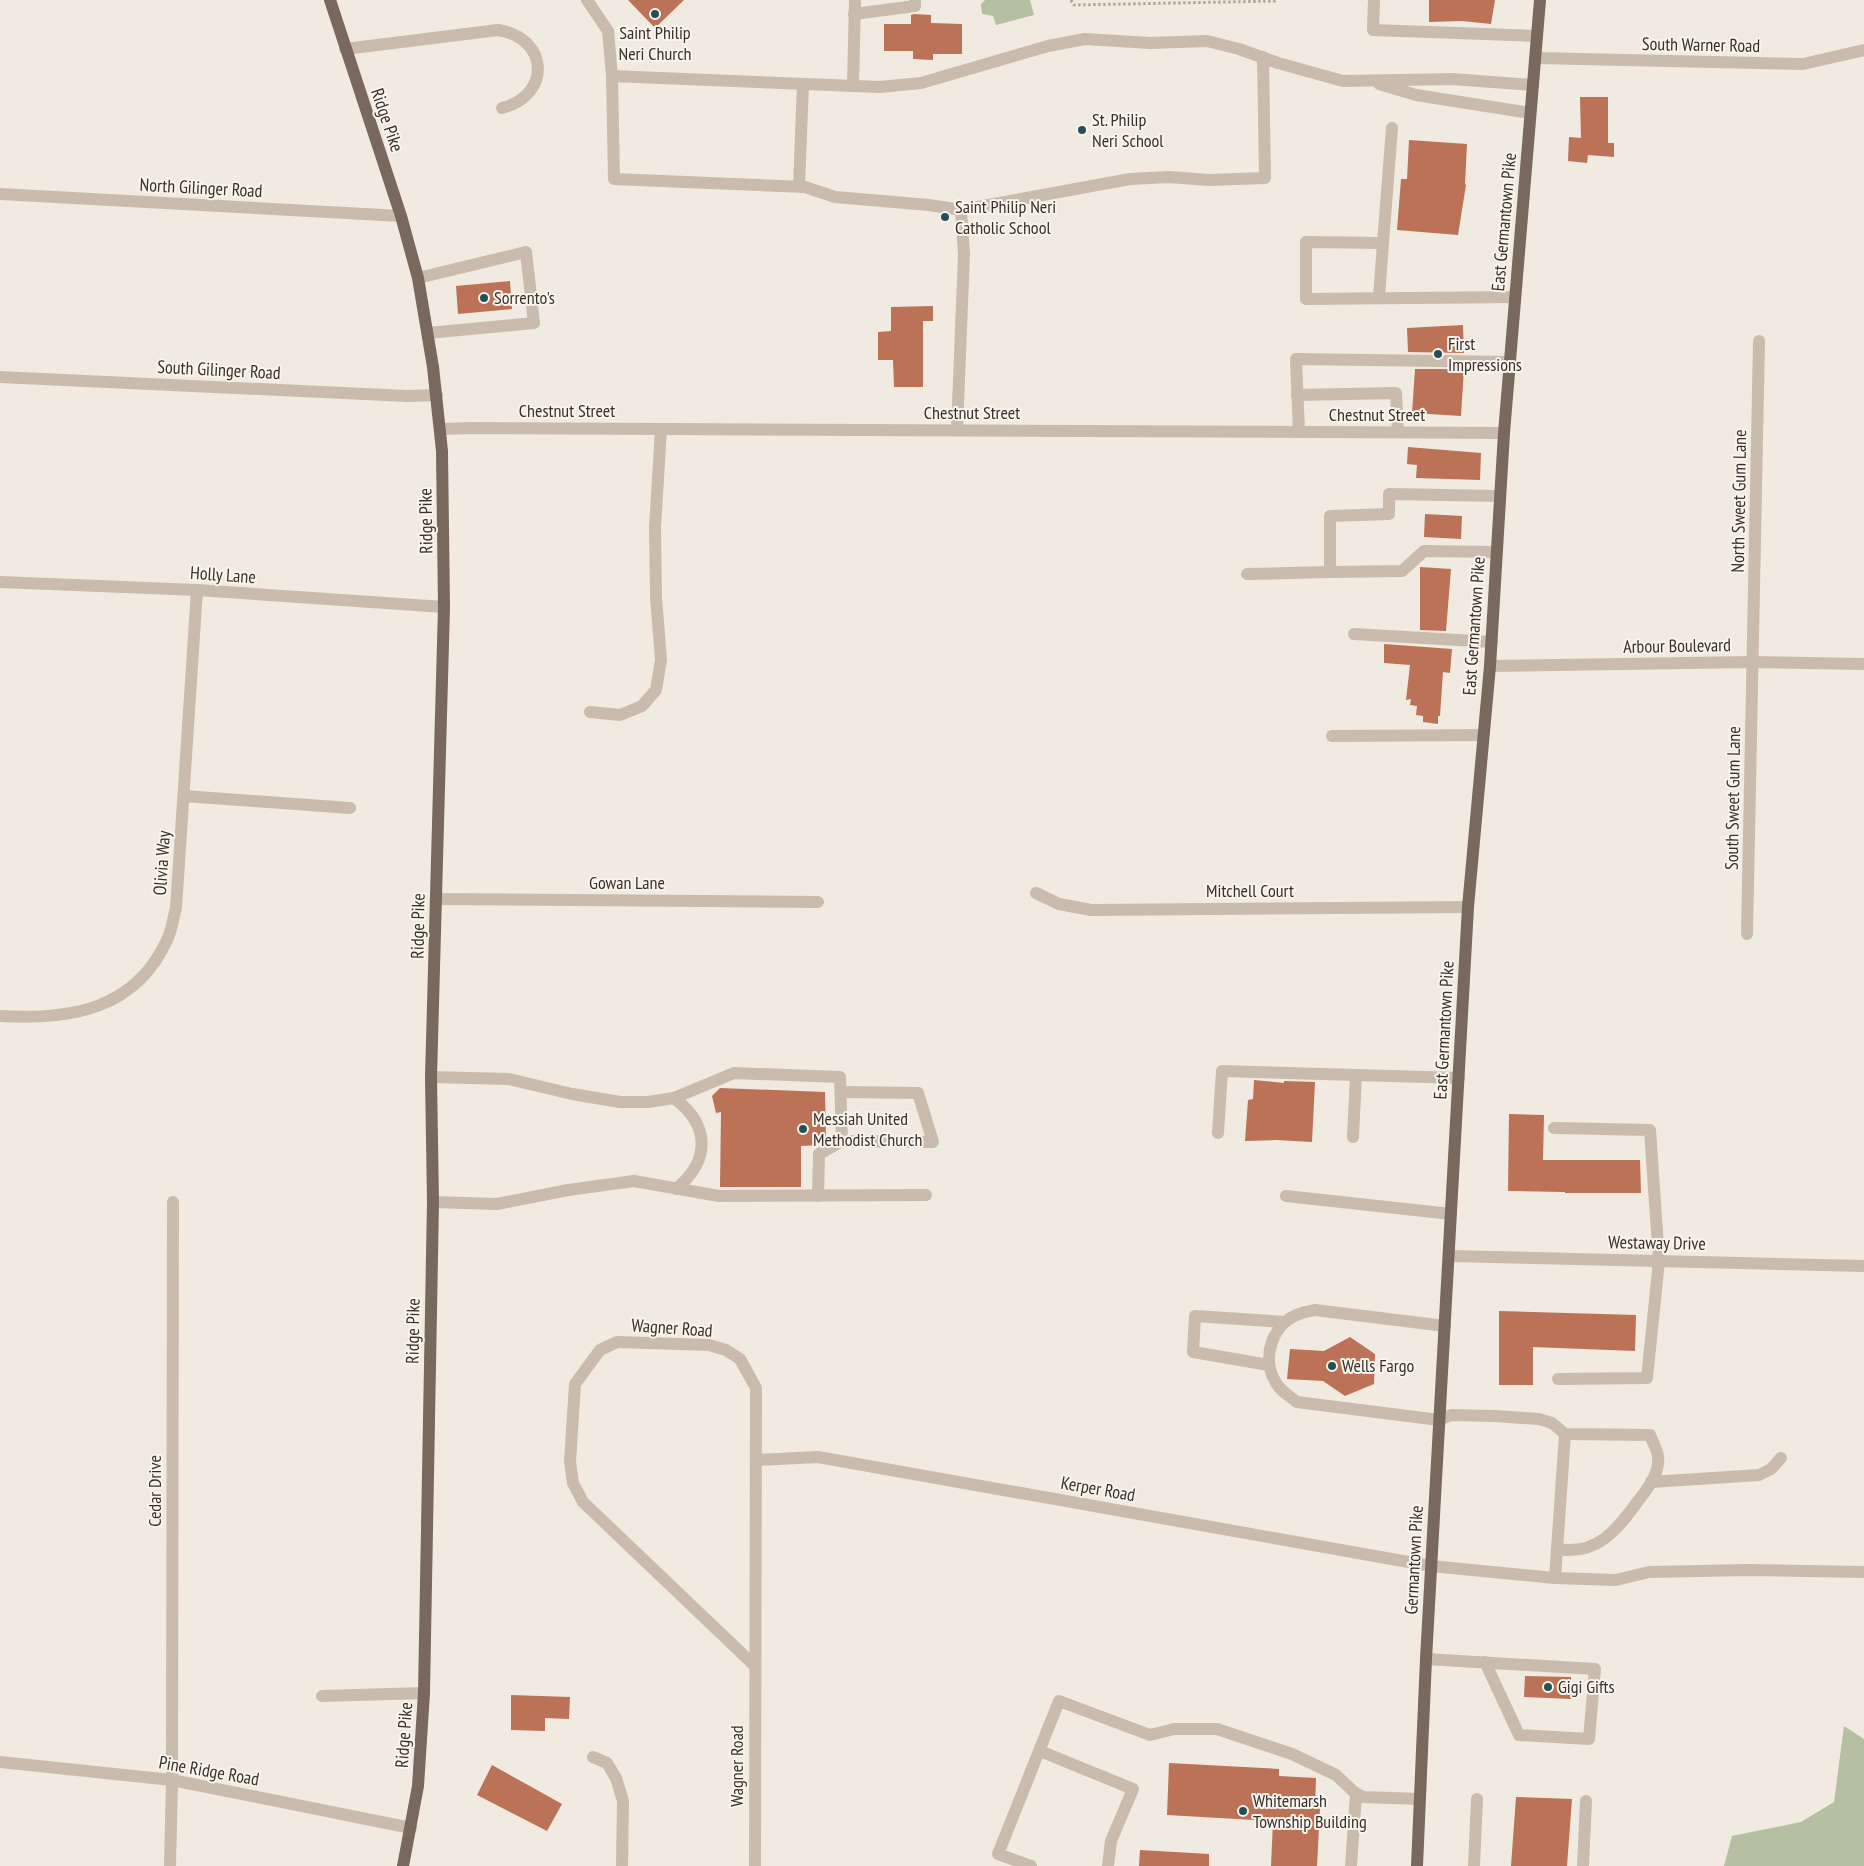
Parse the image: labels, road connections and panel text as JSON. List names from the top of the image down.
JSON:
{
  "streets": {
    "main road": ["Ridge Pike", "East Germantown Pike", "Germantown Pike"],
    "street": [
      "South Warner Road",
      "North Gilinger Road",
      "South Gilinger Road",
      "Chestnut Street",
      "North Sweet Gum Lane",
      "Holly Lane",
      "Arbour Boulevard",
      "South Sweet Gum Lane",
      "Olivia Way",
      "Gowan Lane",
      "Mitchell Court",
      "Westaway Drive",
      "Wagner Road",
      "Kerper Road",
      "Cedar Drive",
      "Pine Ridge Road"
    ]
  },
  "crossings": [
    ["South Warner Road", "East Germantown Pike"],
    ["Ridge Pike", "North Gilinger Road"],
    ["Ridge Pike", "South Gilinger Road"],
    ["Ridge Pike", "Chestnut Street"],
    ["Ridge Pike", "Holly Lane"],
    ["Ridge Pike", "Gowan Lane"],
    ["Ridge Pike", "Pine Ridge Road"],
    ["East Germantown Pike", "Chestnut Street"],
    ["East Germantown Pike", "Arbour Boulevard"],
    ["East Germantown Pike", "Mitchell Court"],
    ["East Germantown Pike", "Westaway Drive"],
    ["East Germantown Pike", "Germantown Pike"],
    ["North Sweet Gum Lane", "Arbour Boulevard"],
    ["North Sweet Gum Lane", "South Sweet Gum Lane"],
    ["Holly Lane", "Olivia Way"],
    ["Arbour Boulevard", "South Sweet Gum Lane"],
    ["Westaway Drive", "Germantown Pike"],
    ["Wagner Road", "Kerper Road"],
    ["Kerper Road", "Germantown Pike"],
    ["Cedar Drive", "Pine Ridge Road"]
  ],
  "places": [
    "Saint Philip Neri Church",
    "St. Philip Neri School",
    "Saint Philip Neri Catholic School",
    "Sorrento's",
    "First Impressions",
    "Messiah United Methodist Church",
    "Wells Fargo",
    "Gigi Gifts",
    "Whitemarsh Township Building"
  ]
}
